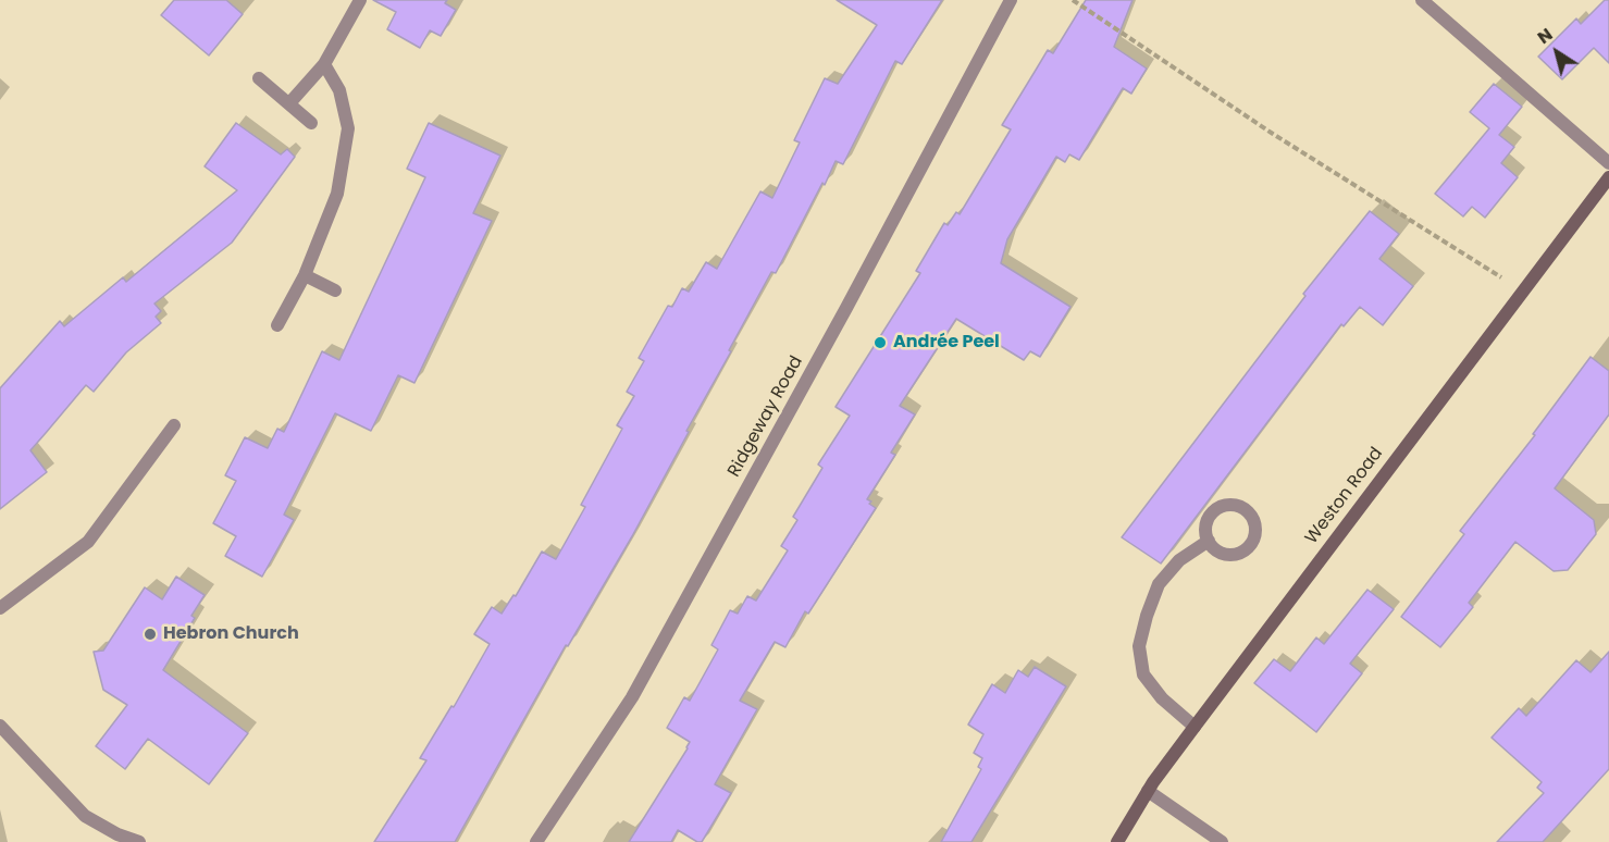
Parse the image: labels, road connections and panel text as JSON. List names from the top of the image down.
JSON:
{
  "streets": {
    "street": ["Ridgeway Road", "Weston Road"]
  },
  "places": ["Andrée Peel", "Hebron Church"],
  "north": "top left"
}
